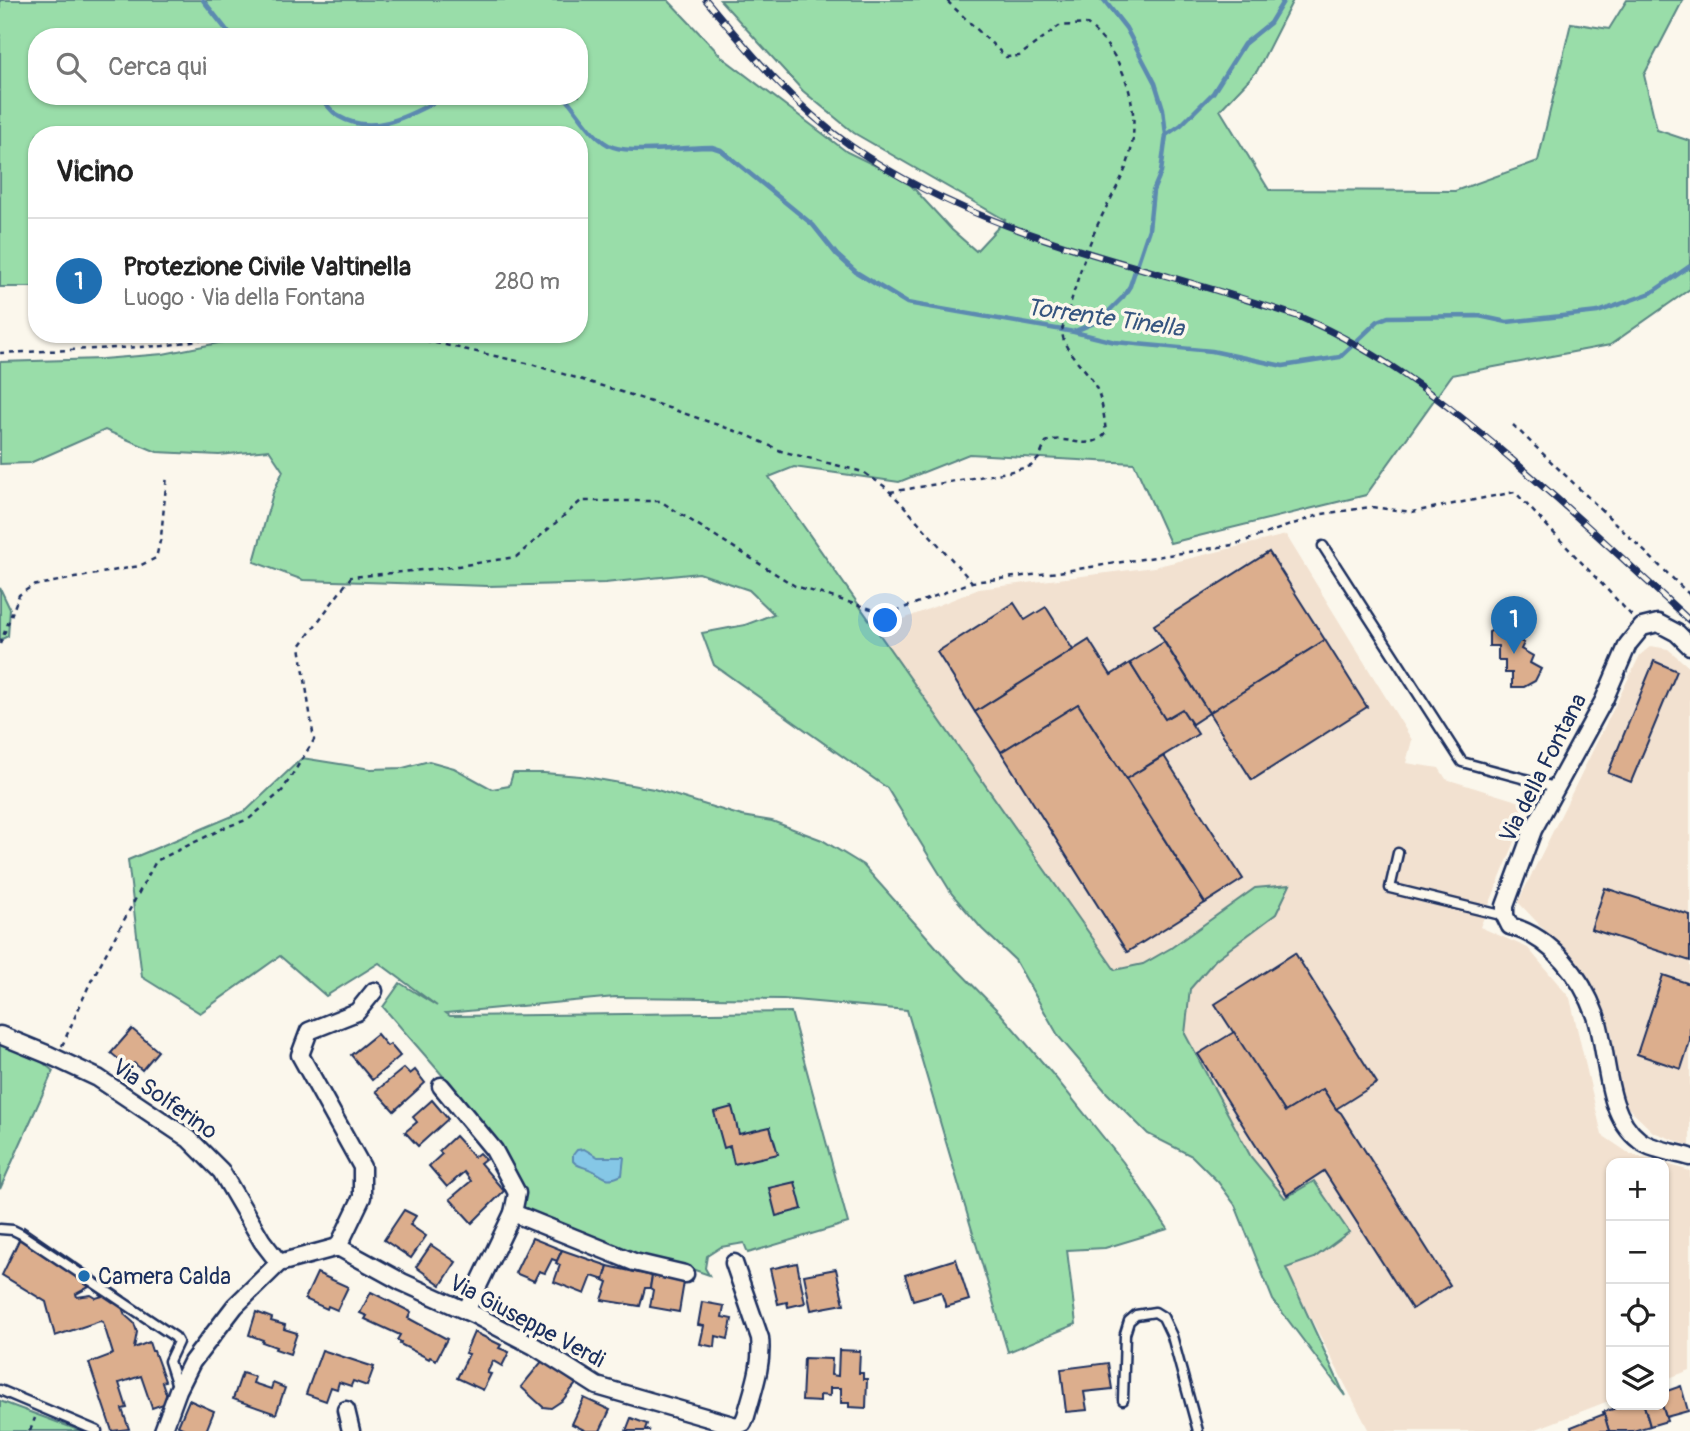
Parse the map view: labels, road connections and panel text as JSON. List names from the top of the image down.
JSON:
{
  "streets": {
    "street": ["Via della Fontana", "Via Solferino", "Via Giuseppe Verdi"]
  },
  "water": ["Torrente Tinella"],
  "places": ["Camera Calda"],
  "page": {
    "search": "Cerca qui",
    "heading": "Vicino",
    "list": [
      {
        "mark": "1",
        "name": "Protezione Civile Valtinella",
        "note": "Luogo · Via della Fontana",
        "value": "280 m"
      }
    ],
    "pins": "1",
    "map_buttons": ["+", "−"]
  }
}
